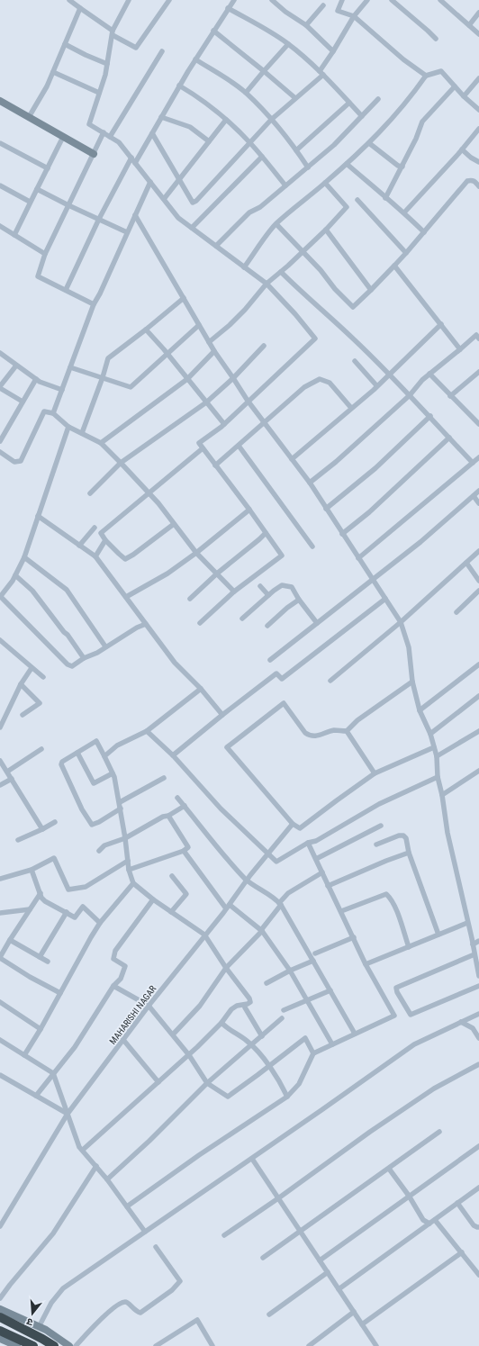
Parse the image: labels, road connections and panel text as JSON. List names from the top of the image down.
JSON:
{
  "streets": {
    "street": ["MAHARISHI NAGAR"]
  },
  "north": "bottom"
}
